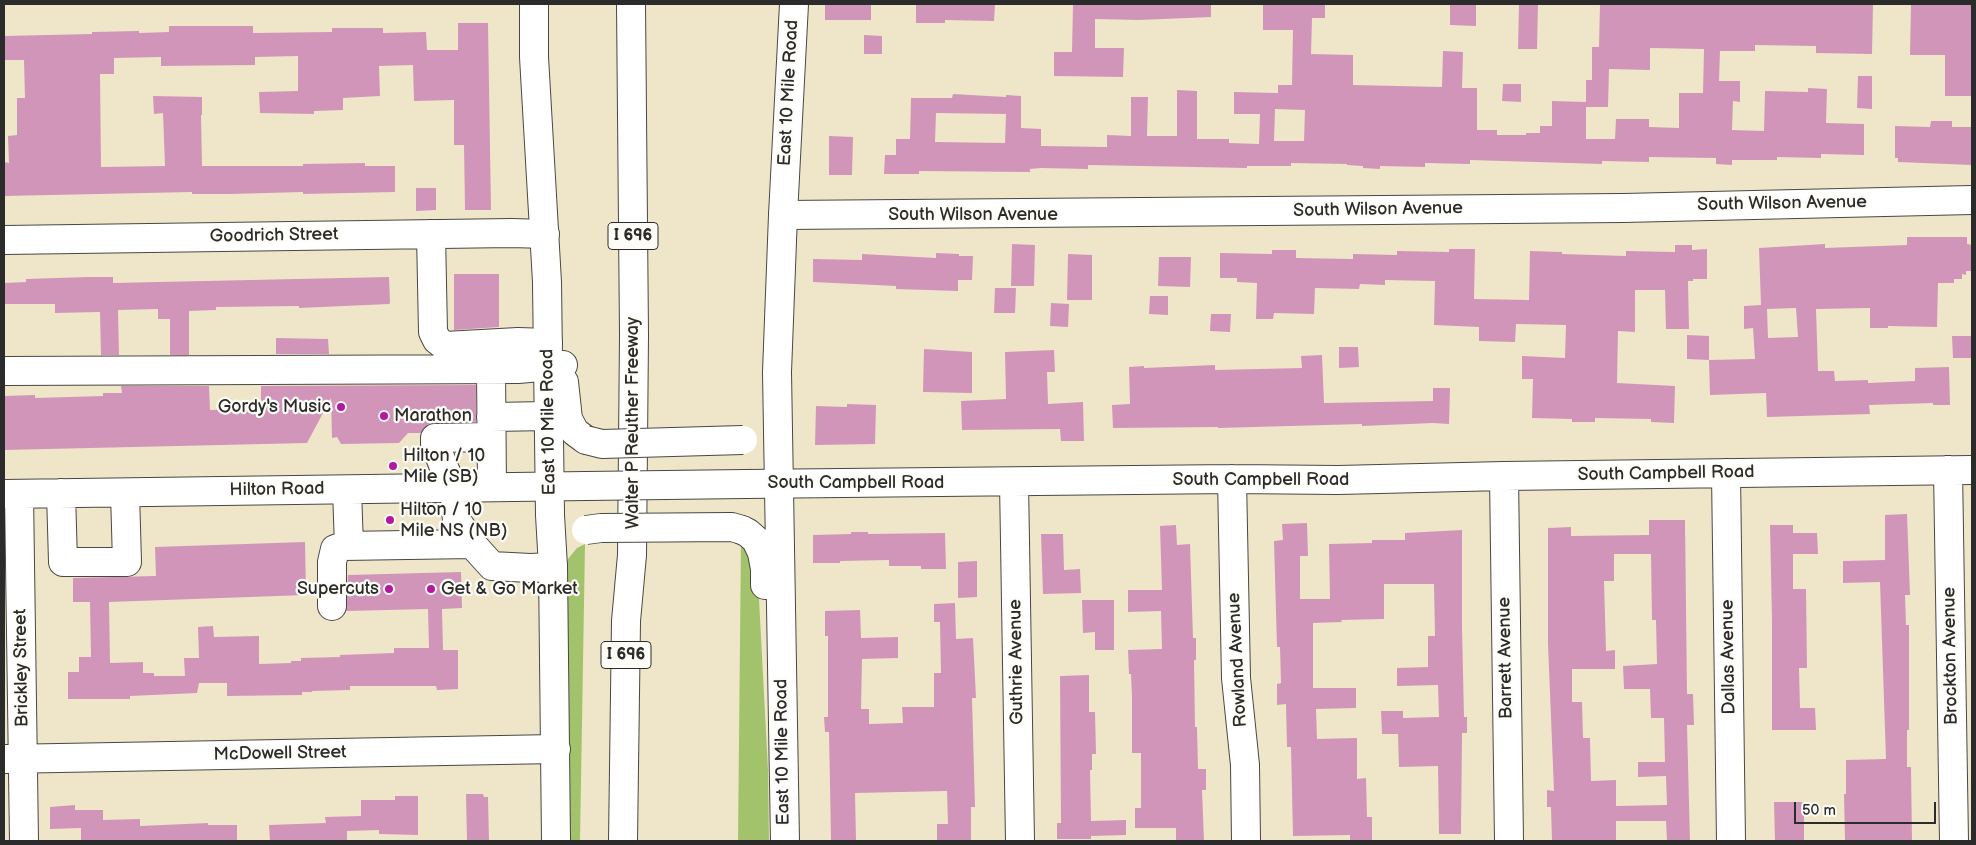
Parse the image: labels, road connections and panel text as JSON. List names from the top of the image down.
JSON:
{
  "streets": {
    "main road": [
      "East 10 Mile Road",
      "South Wilson Avenue",
      "Goodrich Street",
      "I 696",
      "Walter P Reuther Freeway",
      "South Campbell Road",
      "Hilton Road",
      "Brockton Avenue",
      "Dallas Avenue",
      "Barrett Avenue",
      "Rowland Avenue",
      "Guthrie Avenue",
      "Brickley Street",
      "McDowell Street"
    ]
  },
  "crossings": [
    ["East 10 Mile Road", "South Wilson Avenue"],
    ["East 10 Mile Road", "Goodrich Street"],
    ["East 10 Mile Road", "South Campbell Road"],
    ["East 10 Mile Road", "Hilton Road"],
    ["East 10 Mile Road", "McDowell Street"],
    ["South Campbell Road", "Hilton Road"],
    ["South Campbell Road", "Brockton Avenue"],
    ["South Campbell Road", "Dallas Avenue"],
    ["South Campbell Road", "Barrett Avenue"],
    ["South Campbell Road", "Rowland Avenue"],
    ["South Campbell Road", "Guthrie Avenue"],
    ["Hilton Road", "Brickley Street"],
    ["Brickley Street", "McDowell Street"]
  ],
  "places": [
    "Gordy's Music",
    "Marathon",
    "Hilton / 10 Mile (SB)",
    "Hilton / 10 Mile NS (NB)",
    "Supercuts",
    "Get & Go Market"
  ],
  "scale_bar": "50 m"
}
